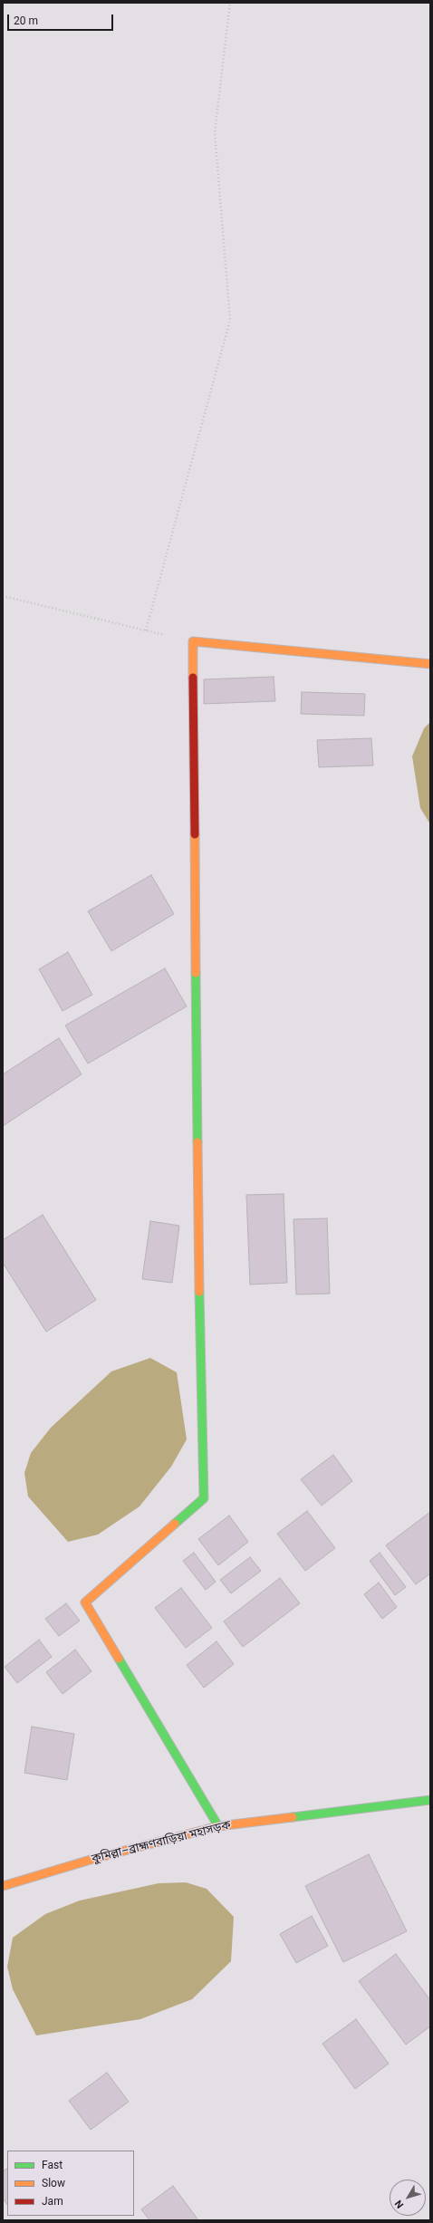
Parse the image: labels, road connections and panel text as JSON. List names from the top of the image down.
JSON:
{
  "streets": {
    "main road": ["কুমিল্লা–ব্রাহ্মণবাড়িয়া মহাসড়ক"]
  },
  "legend": ["Fast", "Slow", "Jam"],
  "scale_bar": "20 m",
  "north": "bottom left"
}
